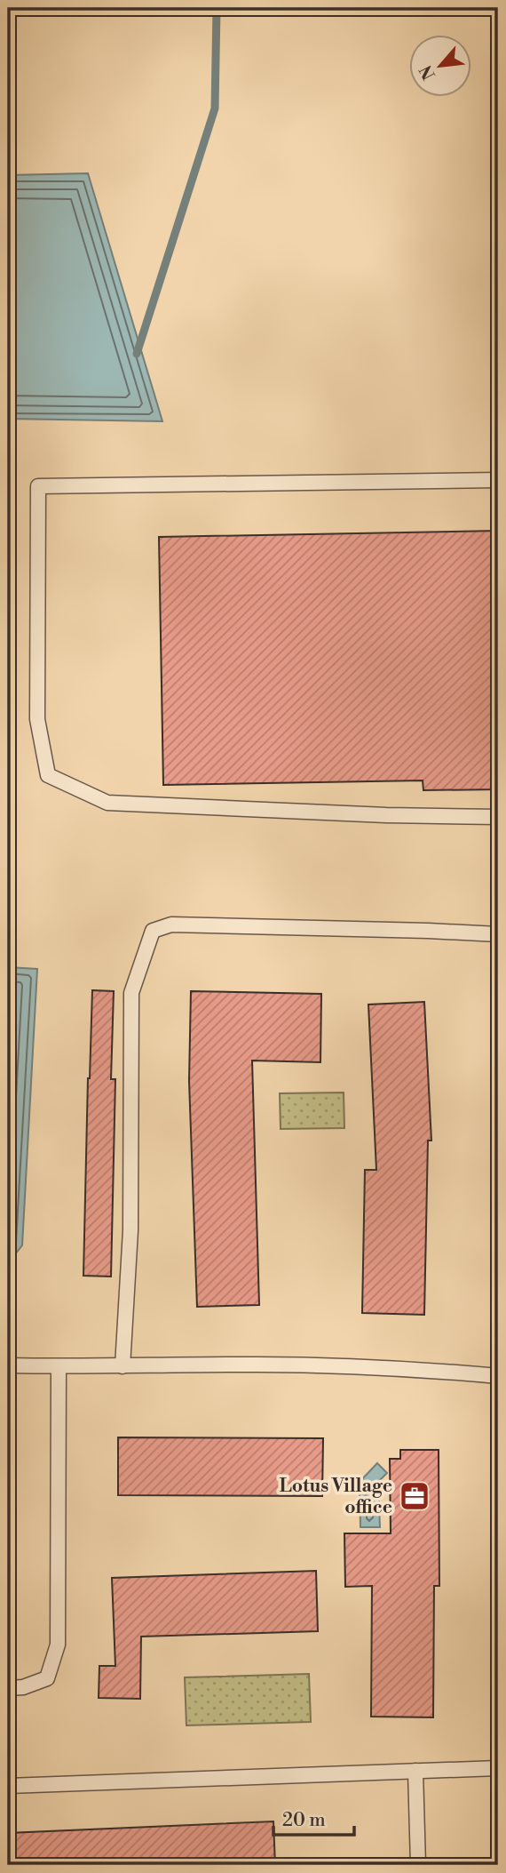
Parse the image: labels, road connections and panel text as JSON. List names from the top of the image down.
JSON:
{
  "places": {
    "office": ["Lotus Village office"]
  },
  "scale_bar": "20 m",
  "north": "bottom left"
}
